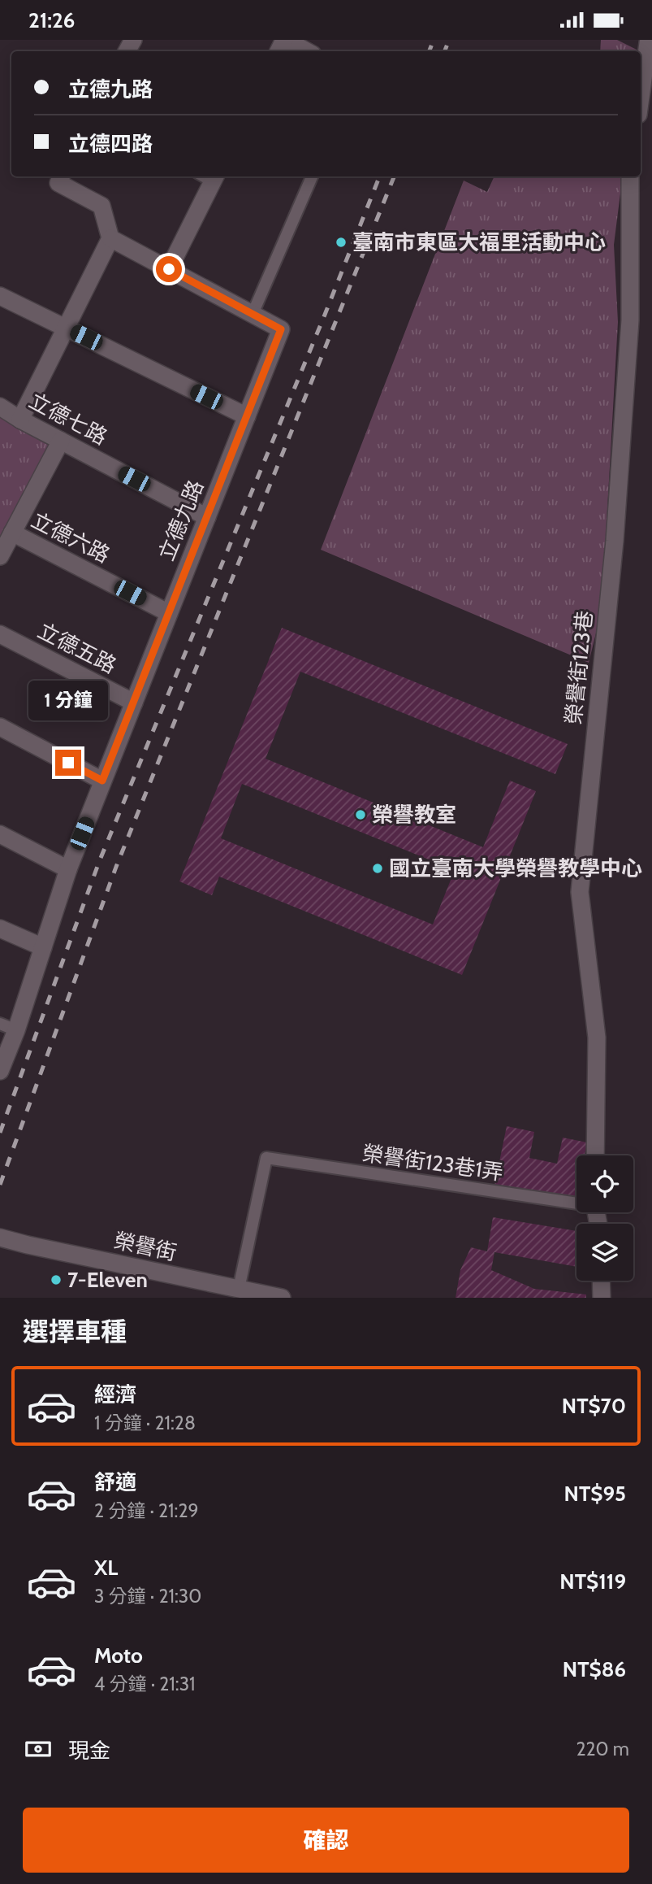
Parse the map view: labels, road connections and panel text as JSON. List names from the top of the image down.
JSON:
{
  "streets": {
    "street": [
      "立德七路",
      "立德九路",
      "立德六路",
      "立德五路",
      "榮譽街123巷",
      "榮譽街"
    ],
    "lane": ["榮譽街123巷1弄"]
  },
  "crossings": [
    ["立德七路", "立德九路"],
    ["立德九路", "立德六路"],
    ["立德九路", "立德五路"],
    ["榮譽街123巷1弄", "榮譽街"]
  ],
  "places": [
    "臺南市東區大福里活動中心",
    "榮譽教室",
    "國立臺南大學榮譽教學中心",
    "7-Eleven"
  ],
  "page": {
    "status": "21:26",
    "banner": ["立德九路", "立德四路"],
    "bubble": "1 分鐘",
    "heading": "選擇車種",
    "list": [
      {
        "name": "經濟",
        "note": "1 分鐘 · 21:28",
        "value": "NT$70"
      },
      {
        "name": "舒適",
        "note": "2 分鐘 · 21:29",
        "value": "NT$95"
      },
      {
        "name": "XL",
        "note": "3 分鐘 · 21:30",
        "value": "NT$119"
      },
      {
        "name": "Moto",
        "note": "4 分鐘 · 21:31",
        "value": "NT$86"
      }
    ],
    "pay": ["現金", "220 m"],
    "buttons": "確認"
  }
}
